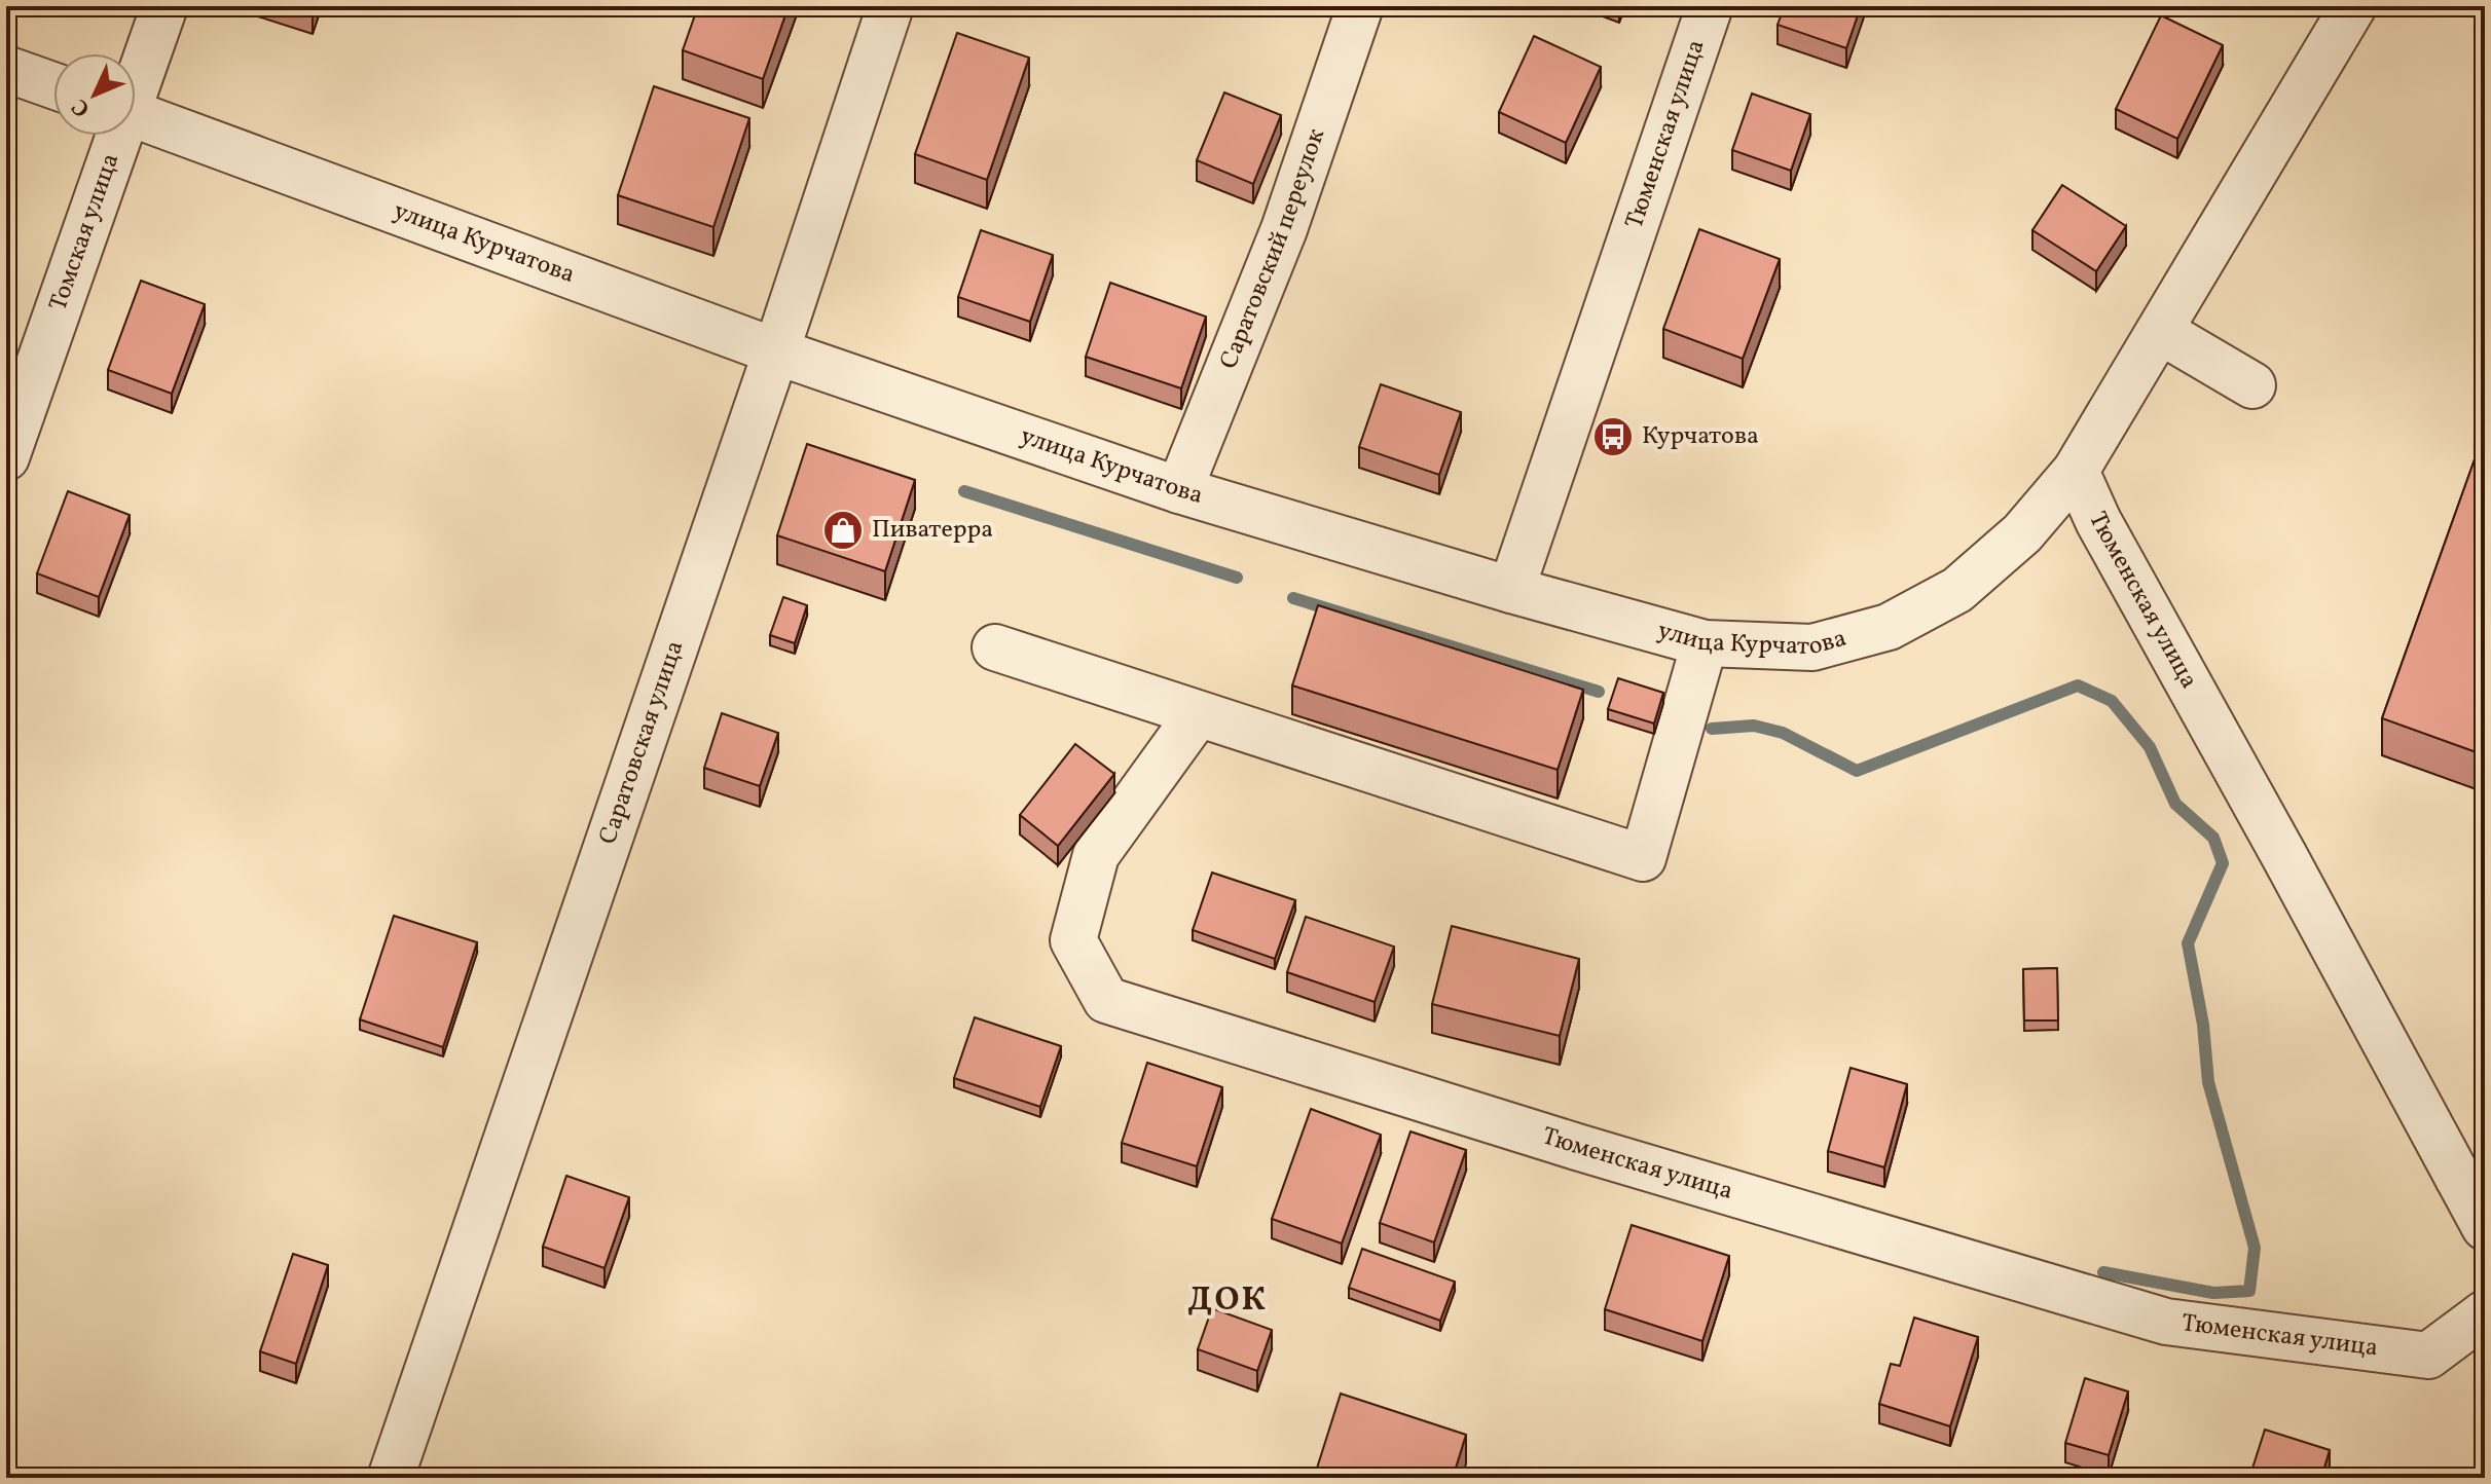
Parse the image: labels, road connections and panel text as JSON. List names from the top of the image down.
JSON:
{
  "streets": {
    "street": [
      "Тюменская улица",
      "Томская улица",
      "улица Курчатова",
      "Саратовский переулок",
      "Саратовская улица"
    ]
  },
  "crossings": [
    ["Тюменская улица", "улица Курчатова"],
    ["улица Курчатова", "Саратовский переулок"],
    ["улица Курчатова", "Саратовская улица"]
  ],
  "districts": ["ДОК"],
  "places": {
    "bus stop": ["Курчатова"],
    "shop": ["Пиватерра"]
  },
  "north": "bottom left"
}
